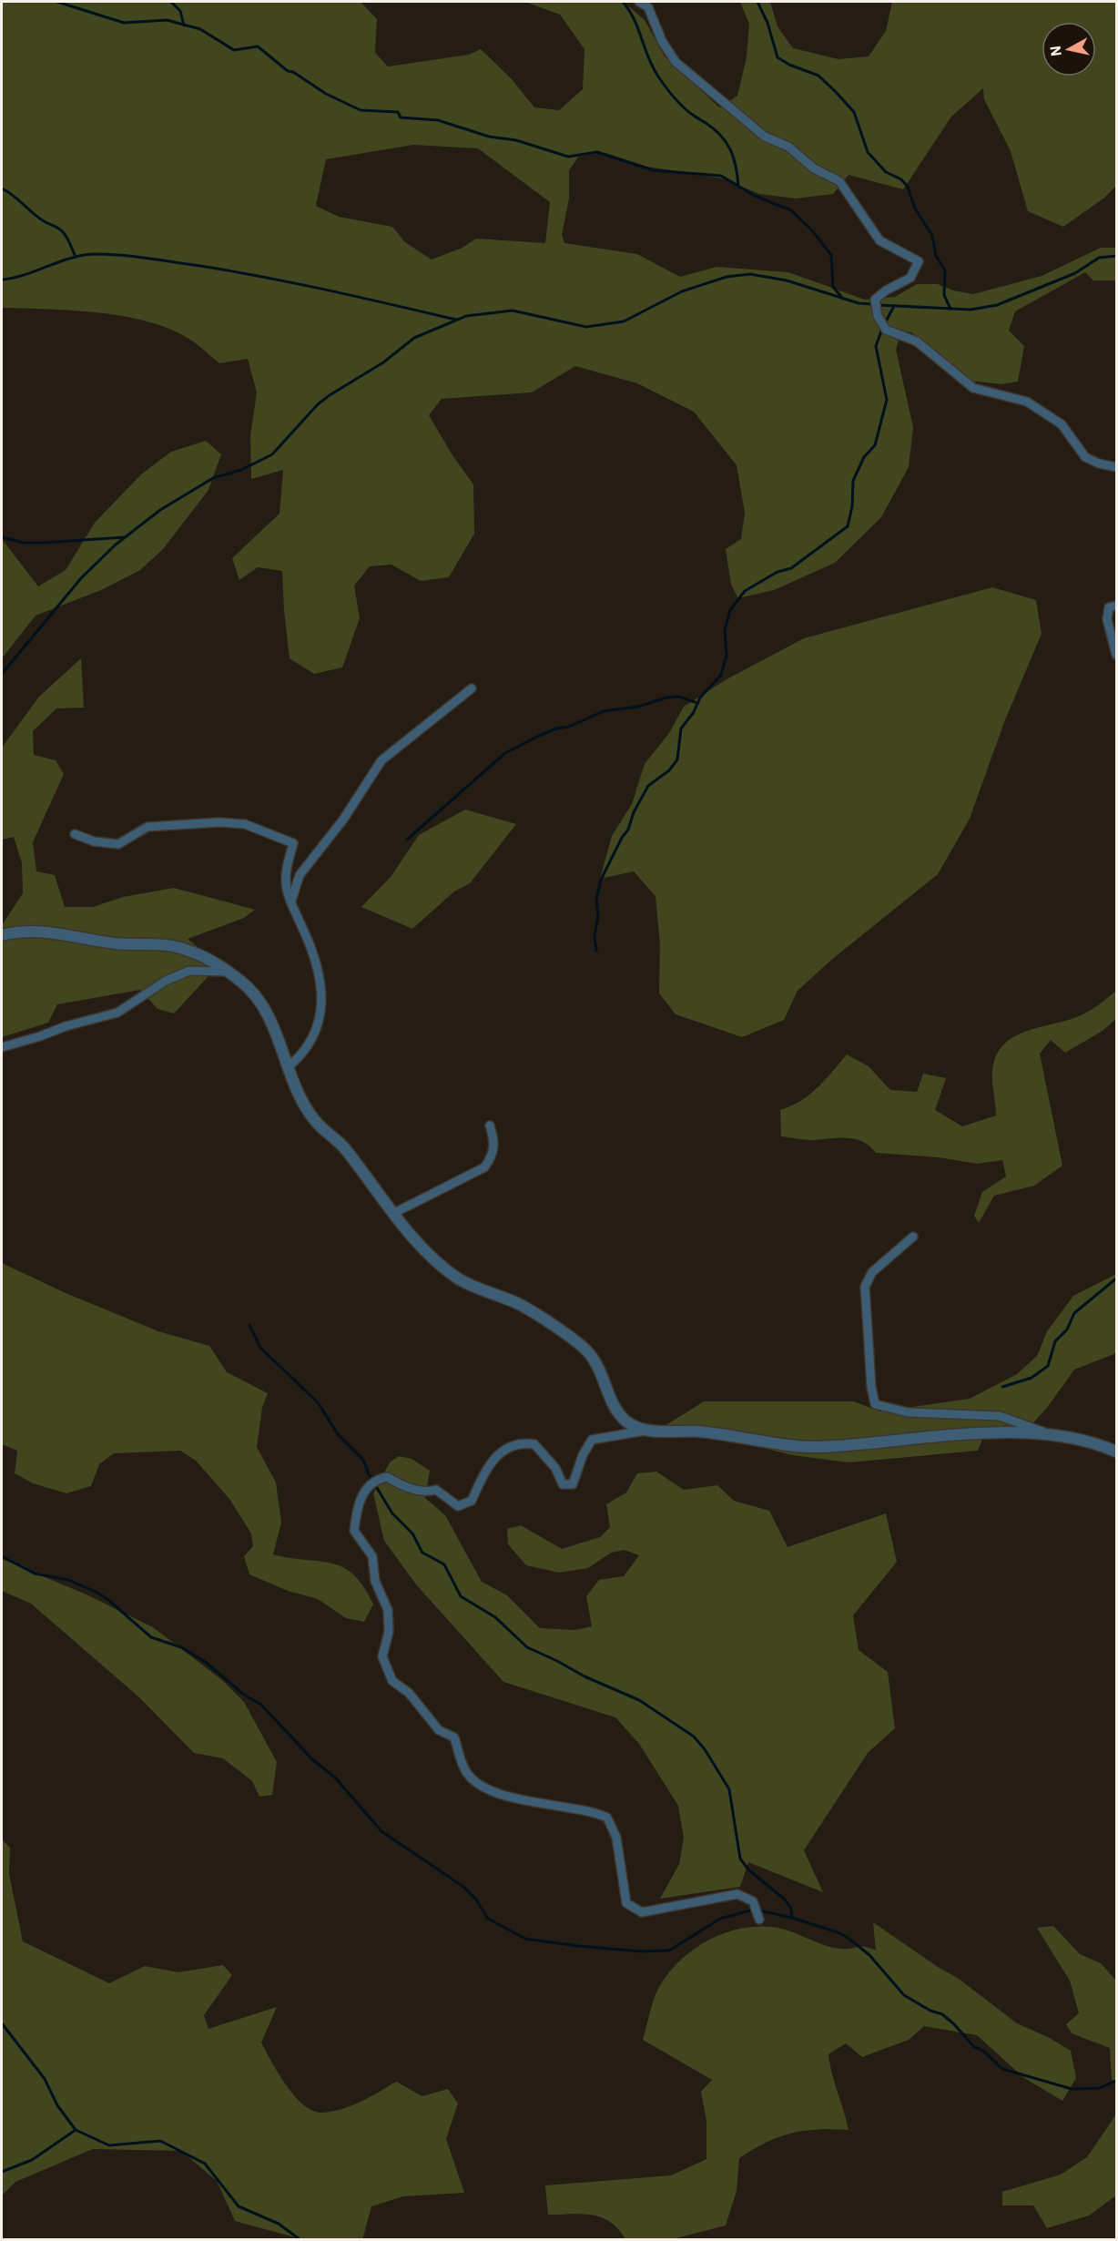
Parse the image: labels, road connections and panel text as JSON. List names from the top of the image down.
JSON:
{
  "north": "left"
}
